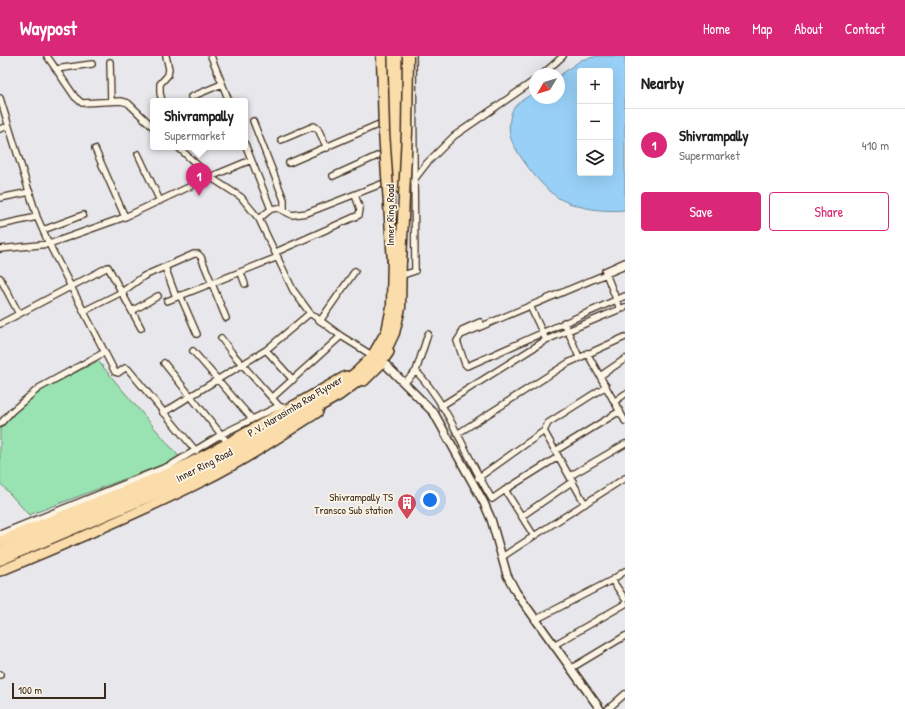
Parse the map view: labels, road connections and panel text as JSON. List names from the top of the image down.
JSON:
{
  "streets": {
    "highway": ["P.V. Narasimha Rao Flyover"],
    "main road": ["Inner Ring Road"]
  },
  "crossings": [
    ["Inner Ring Road", "P.V. Narasimha Rao Flyover"]
  ],
  "places": {
    "building": ["Shivrampally TS Transco Sub station"]
  },
  "scale_bar": "100 m",
  "north": "bottom left",
  "page": {
    "header": "Waypost",
    "nav": [
      "Home",
      "Map",
      "About",
      "Contact"
    ],
    "heading": "Nearby",
    "map_buttons": ["+", "−"],
    "popup": ["Shivrampally", "Supermarket"],
    "list": [
      {
        "mark": "1",
        "name": "Shivrampally",
        "note": "Supermarket",
        "value": "410 m"
      }
    ],
    "pins": "1",
    "buttons": ["Save", "Share"],
    "scale": "100 m"
  }
}
